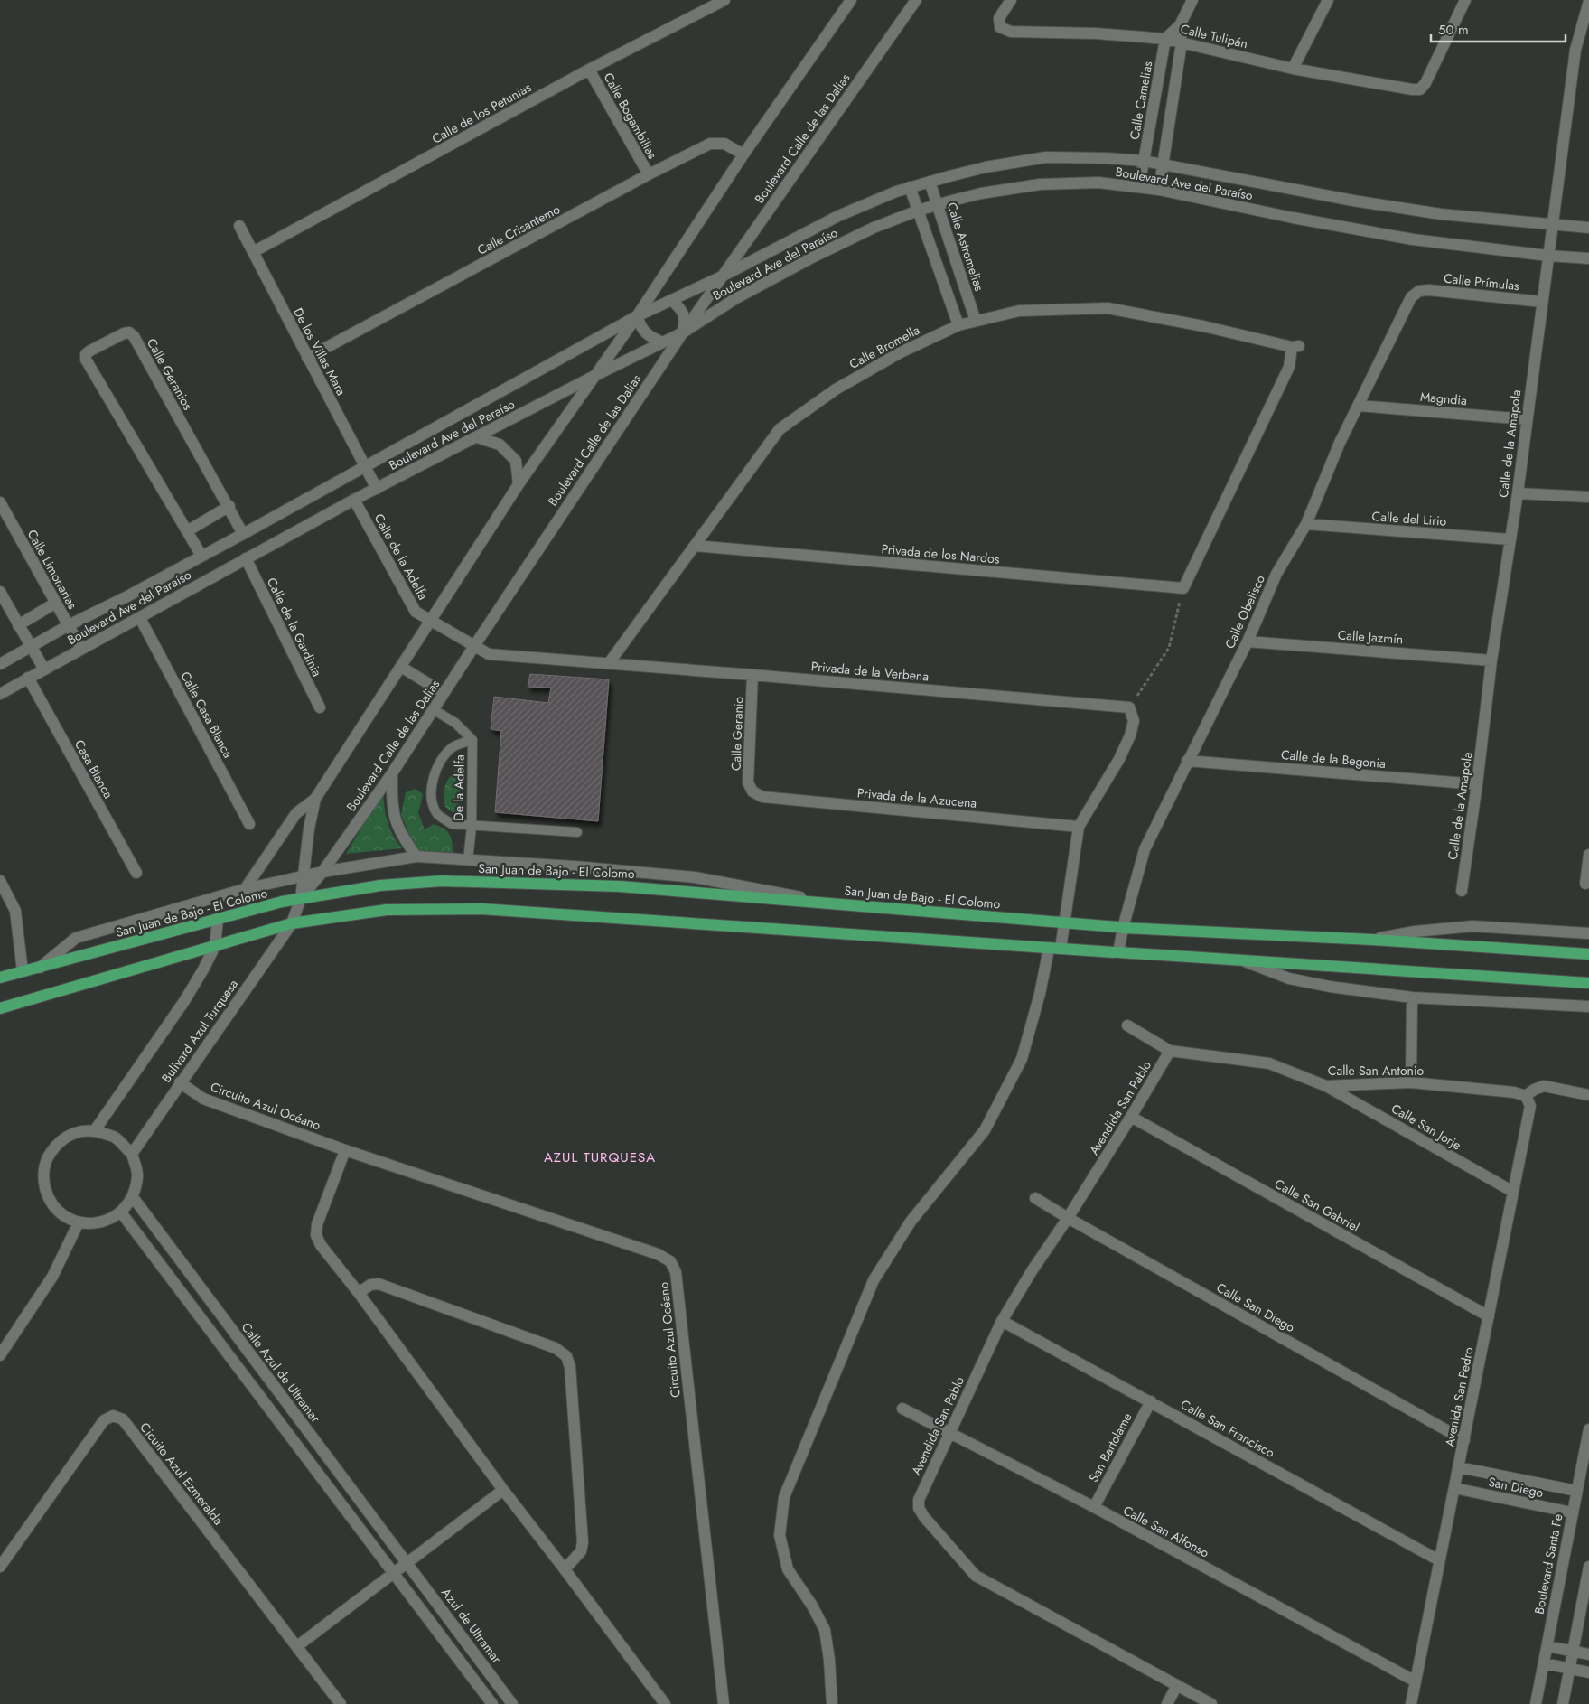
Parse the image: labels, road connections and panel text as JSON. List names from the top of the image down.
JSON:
{
  "streets": {
    "main road": ["San Juan de Bajo - El Colomo"],
    "street": [
      "Calle Tulipán",
      "Calle Camelias",
      "Calle de los Petunias",
      "Calle Bogambilias",
      "Boulevard Calle de las Dalias",
      "Boulevard Ave del Paraíso",
      "Calle Crisantemo",
      "Calle Astromelias",
      "Calle Prímulas",
      "Calle Bromella",
      "De los Villas Mara",
      "Calle Geranios",
      "Magndia",
      "Calle de la Amapola",
      "Calle del Lirio",
      "Privada de los Nardos",
      "Calle de la Adelfa",
      "Calle Limonarias",
      "Calle Obelisco",
      "Calle de la Gardinia",
      "Calle Jazmín",
      "Privada de la Verbena",
      "Calle Casa Blanca",
      "Calle Geranio",
      "Calle de la Begonia",
      "Casa Blanca",
      "Privada de la Azucena",
      "Bulivard Azul Turquesa",
      "Calle San Antonio",
      "Circuito Azul Océano",
      "Avendida San Pablo",
      "Calle San Jorje",
      "Calle San Gabriel",
      "Calle San Diego",
      "Calle Azul de Ultramar",
      "Avenida San Pedro",
      "Calle San Francisco",
      "San Bartolame",
      "Cicuito Azul Ezmeralda",
      "San Diego",
      "Calle San Alfonso",
      "Boulevard Santa Fe",
      "Azul de Ultramar"
    ],
    "lane": ["De la Adelfa"]
  },
  "crossings": [
    ["Calle Tulipán", "Calle Camelias"],
    ["Calle Camelias", "Boulevard Ave del Paraíso"],
    ["Calle de los Petunias", "Calle Bogambilias"],
    ["Calle de los Petunias", "De los Villas Mara"],
    ["Calle Bogambilias", "Calle Crisantemo"],
    ["Boulevard Calle de las Dalias", "Boulevard Ave del Paraíso"],
    ["Boulevard Calle de las Dalias", "Calle Crisantemo"],
    ["Boulevard Calle de las Dalias", "Calle de la Adelfa"],
    ["Boulevard Calle de las Dalias", "Privada de la Verbena"],
    ["Boulevard Calle de las Dalias", "De la Adelfa"],
    ["Boulevard Calle de las Dalias", "San Juan de Bajo - El Colomo"],
    ["Boulevard Calle de las Dalias", "Bulivard Azul Turquesa"],
    ["Boulevard Ave del Paraíso", "Calle Astromelias"],
    ["Boulevard Ave del Paraíso", "De los Villas Mara"],
    ["Boulevard Ave del Paraíso", "Calle Geranios"],
    ["Boulevard Ave del Paraíso", "Calle de la Amapola"],
    ["Boulevard Ave del Paraíso", "Calle de la Adelfa"],
    ["Boulevard Ave del Paraíso", "Calle Limonarias"],
    ["Boulevard Ave del Paraíso", "Calle de la Gardinia"],
    ["Boulevard Ave del Paraíso", "Calle Casa Blanca"],
    ["Boulevard Ave del Paraíso", "Casa Blanca"],
    ["Calle Crisantemo", "De los Villas Mara"],
    ["Calle Astromelias", "Calle Bromella"],
    ["Calle Prímulas", "Calle de la Amapola"],
    ["Calle Prímulas", "Calle Obelisco"],
    ["Calle Bromella", "Privada de los Nardos"],
    ["Calle Bromella", "Privada de la Verbena"],
    ["Magndia", "Calle de la Amapola"],
    ["Magndia", "Calle Obelisco"],
    ["Calle de la Amapola", "Calle del Lirio"],
    ["Calle de la Amapola", "Calle Jazmín"],
    ["Calle de la Amapola", "Calle de la Begonia"],
    ["Calle del Lirio", "Calle Obelisco"],
    ["Calle de la Adelfa", "Privada de la Verbena"],
    ["Calle Obelisco", "Calle Jazmín"],
    ["Calle Obelisco", "Calle de la Begonia"],
    ["Calle Obelisco", "San Juan de Bajo - El Colomo"],
    ["Privada de la Verbena", "Calle Geranio"],
    ["Calle Geranio", "Privada de la Azucena"],
    ["Bulivard Azul Turquesa", "Circuito Azul Océano"],
    ["Bulivard Azul Turquesa", "Calle Azul de Ultramar"],
    ["Calle San Antonio", "Avendida San Pablo"],
    ["Calle San Antonio", "Calle San Jorje"],
    ["Calle San Antonio", "Avenida San Pedro"],
    ["Avendida San Pablo", "Calle San Gabriel"],
    ["Avendida San Pablo", "Calle San Diego"],
    ["Avendida San Pablo", "Calle San Francisco"],
    ["Avendida San Pablo", "Calle San Alfonso"],
    ["Calle San Jorje", "Avenida San Pedro"],
    ["Calle San Gabriel", "Avenida San Pedro"],
    ["Calle San Diego", "Avenida San Pedro"],
    ["Calle Azul de Ultramar", "Azul de Ultramar"],
    ["Avenida San Pedro", "Calle San Francisco"],
    ["Avenida San Pedro", "San Diego"],
    ["Avenida San Pedro", "Calle San Alfonso"],
    ["Calle San Francisco", "San Bartolame"],
    ["San Bartolame", "Calle San Alfonso"],
    ["San Diego", "Boulevard Santa Fe"]
  ],
  "districts": ["AZUL TURQUESA"],
  "scale_bar": "50 m"
}
